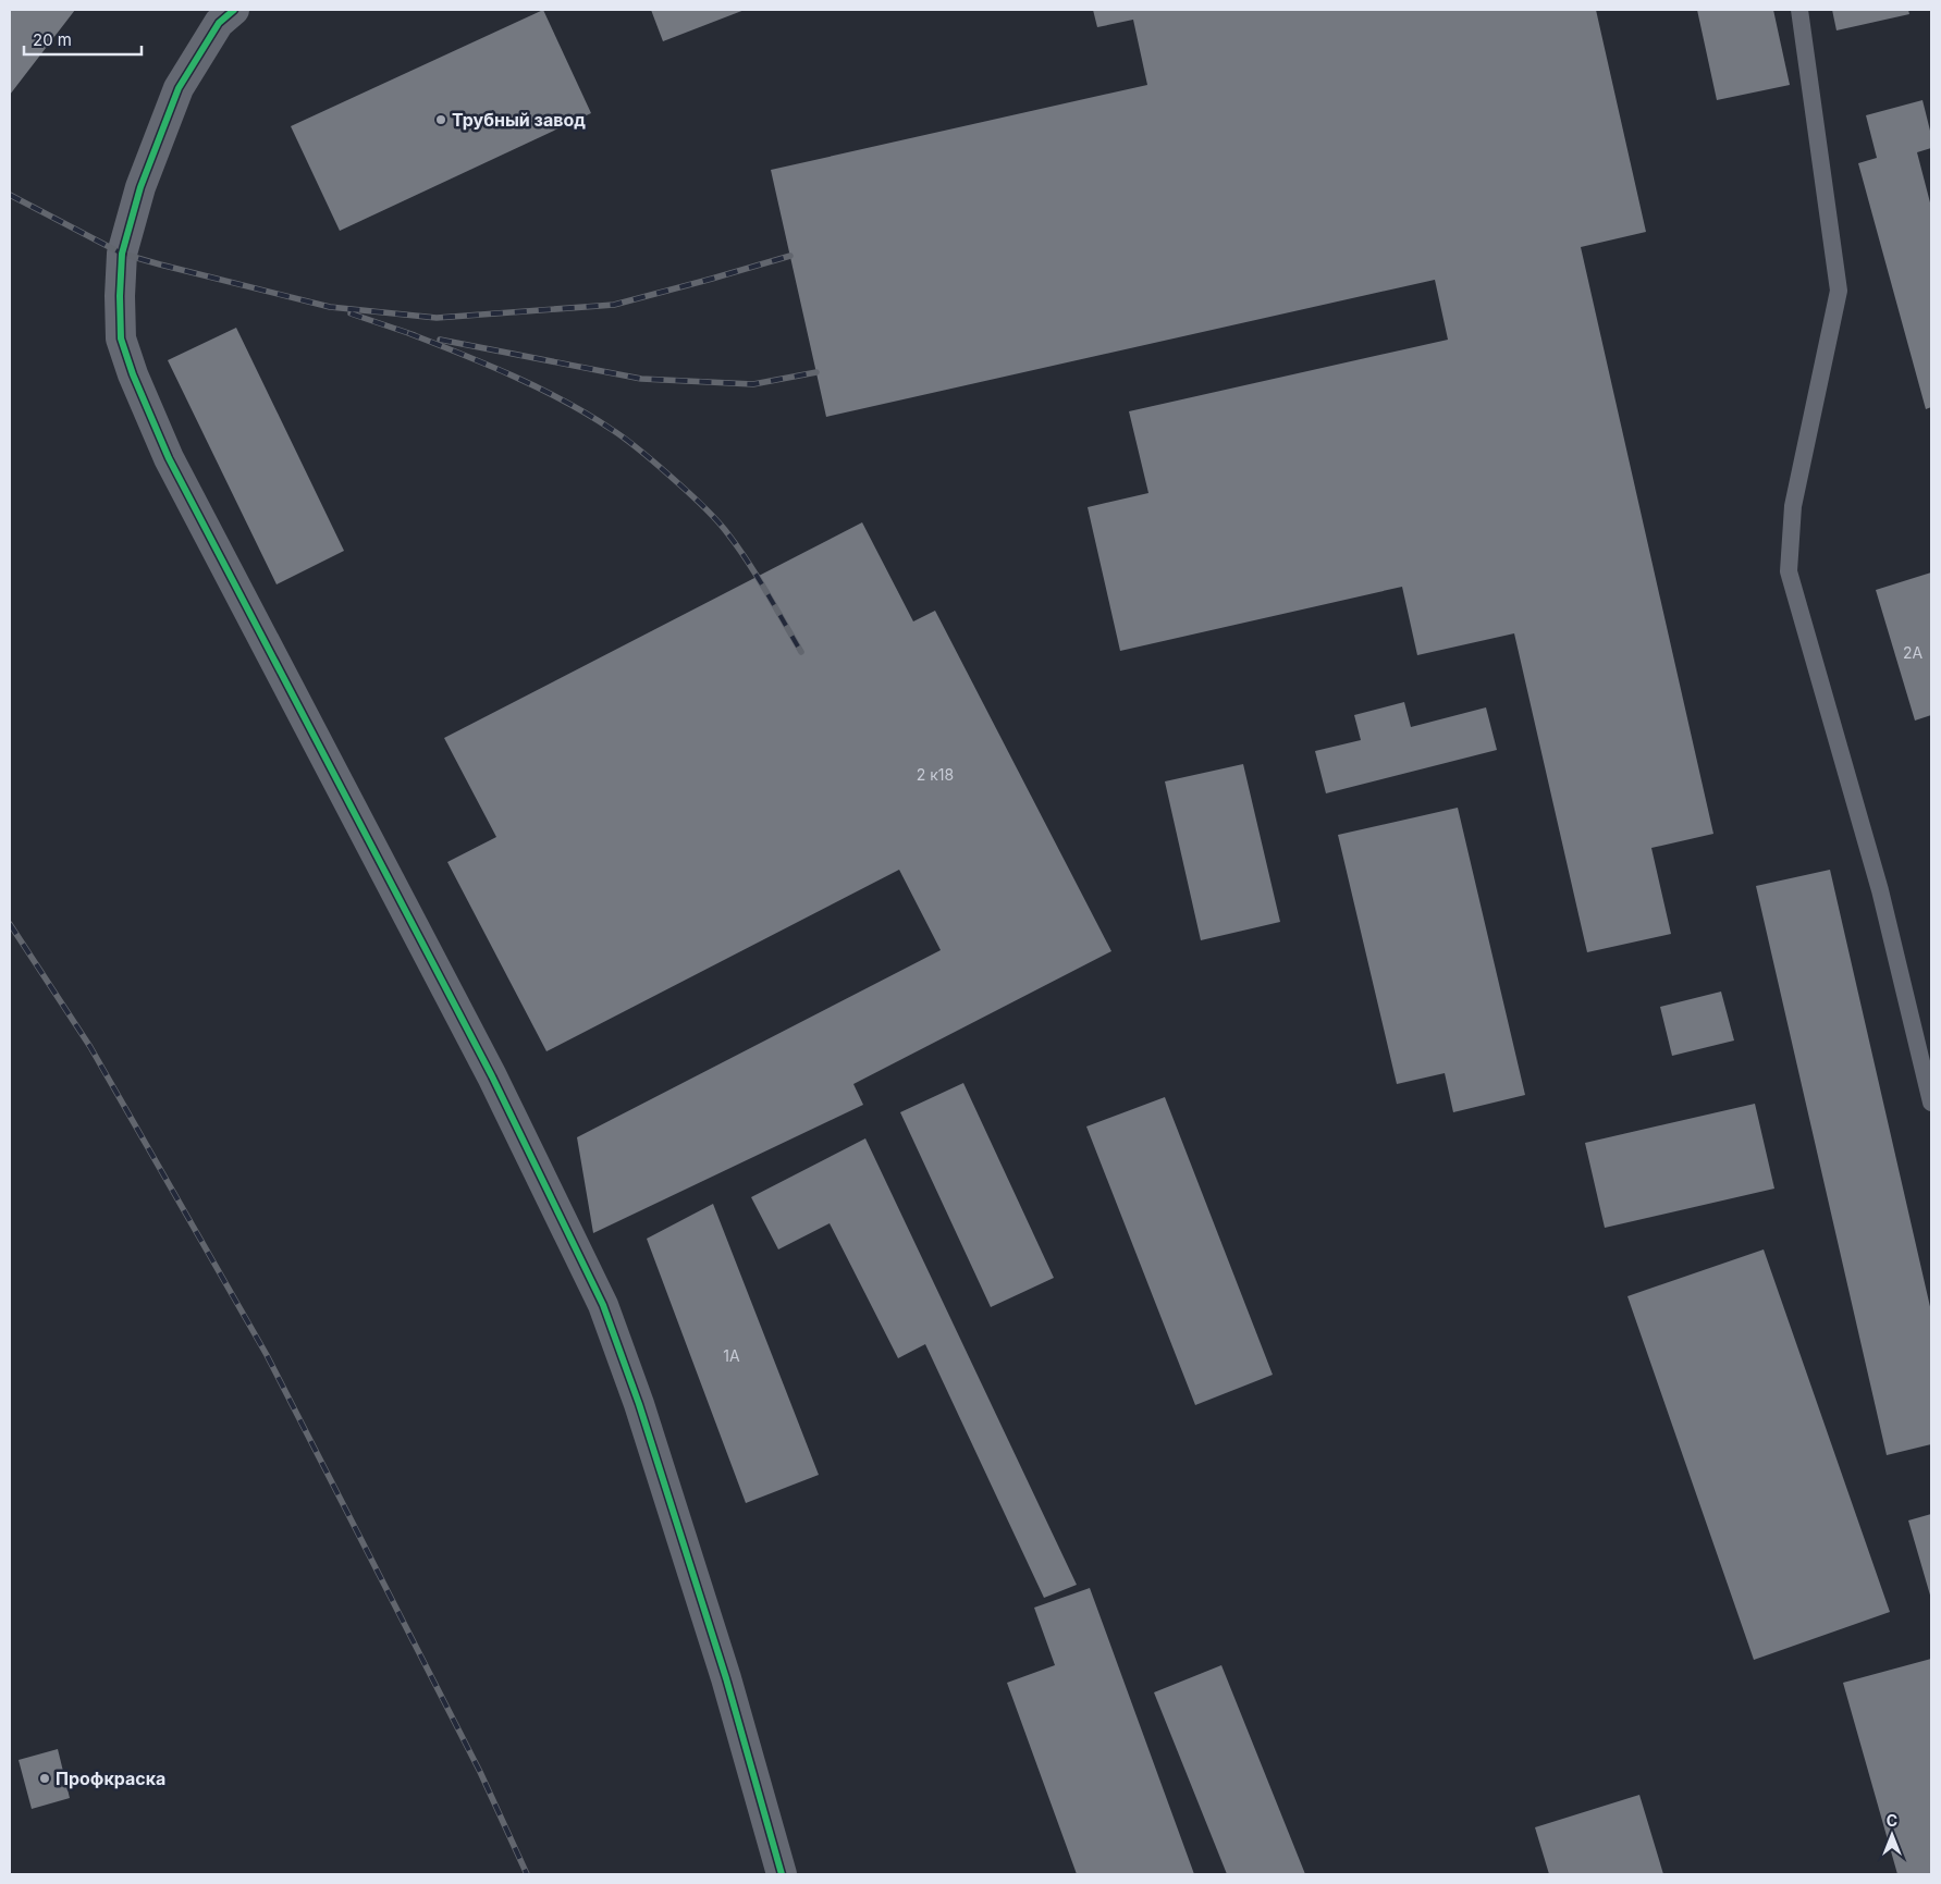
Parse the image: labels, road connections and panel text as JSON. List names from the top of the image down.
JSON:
{
  "places": ["Трубный завод", "Профкраска"],
  "house_numbers": ["2А", "2 к18", "1А"],
  "scale_bar": "20 m",
  "north": "top"
}
